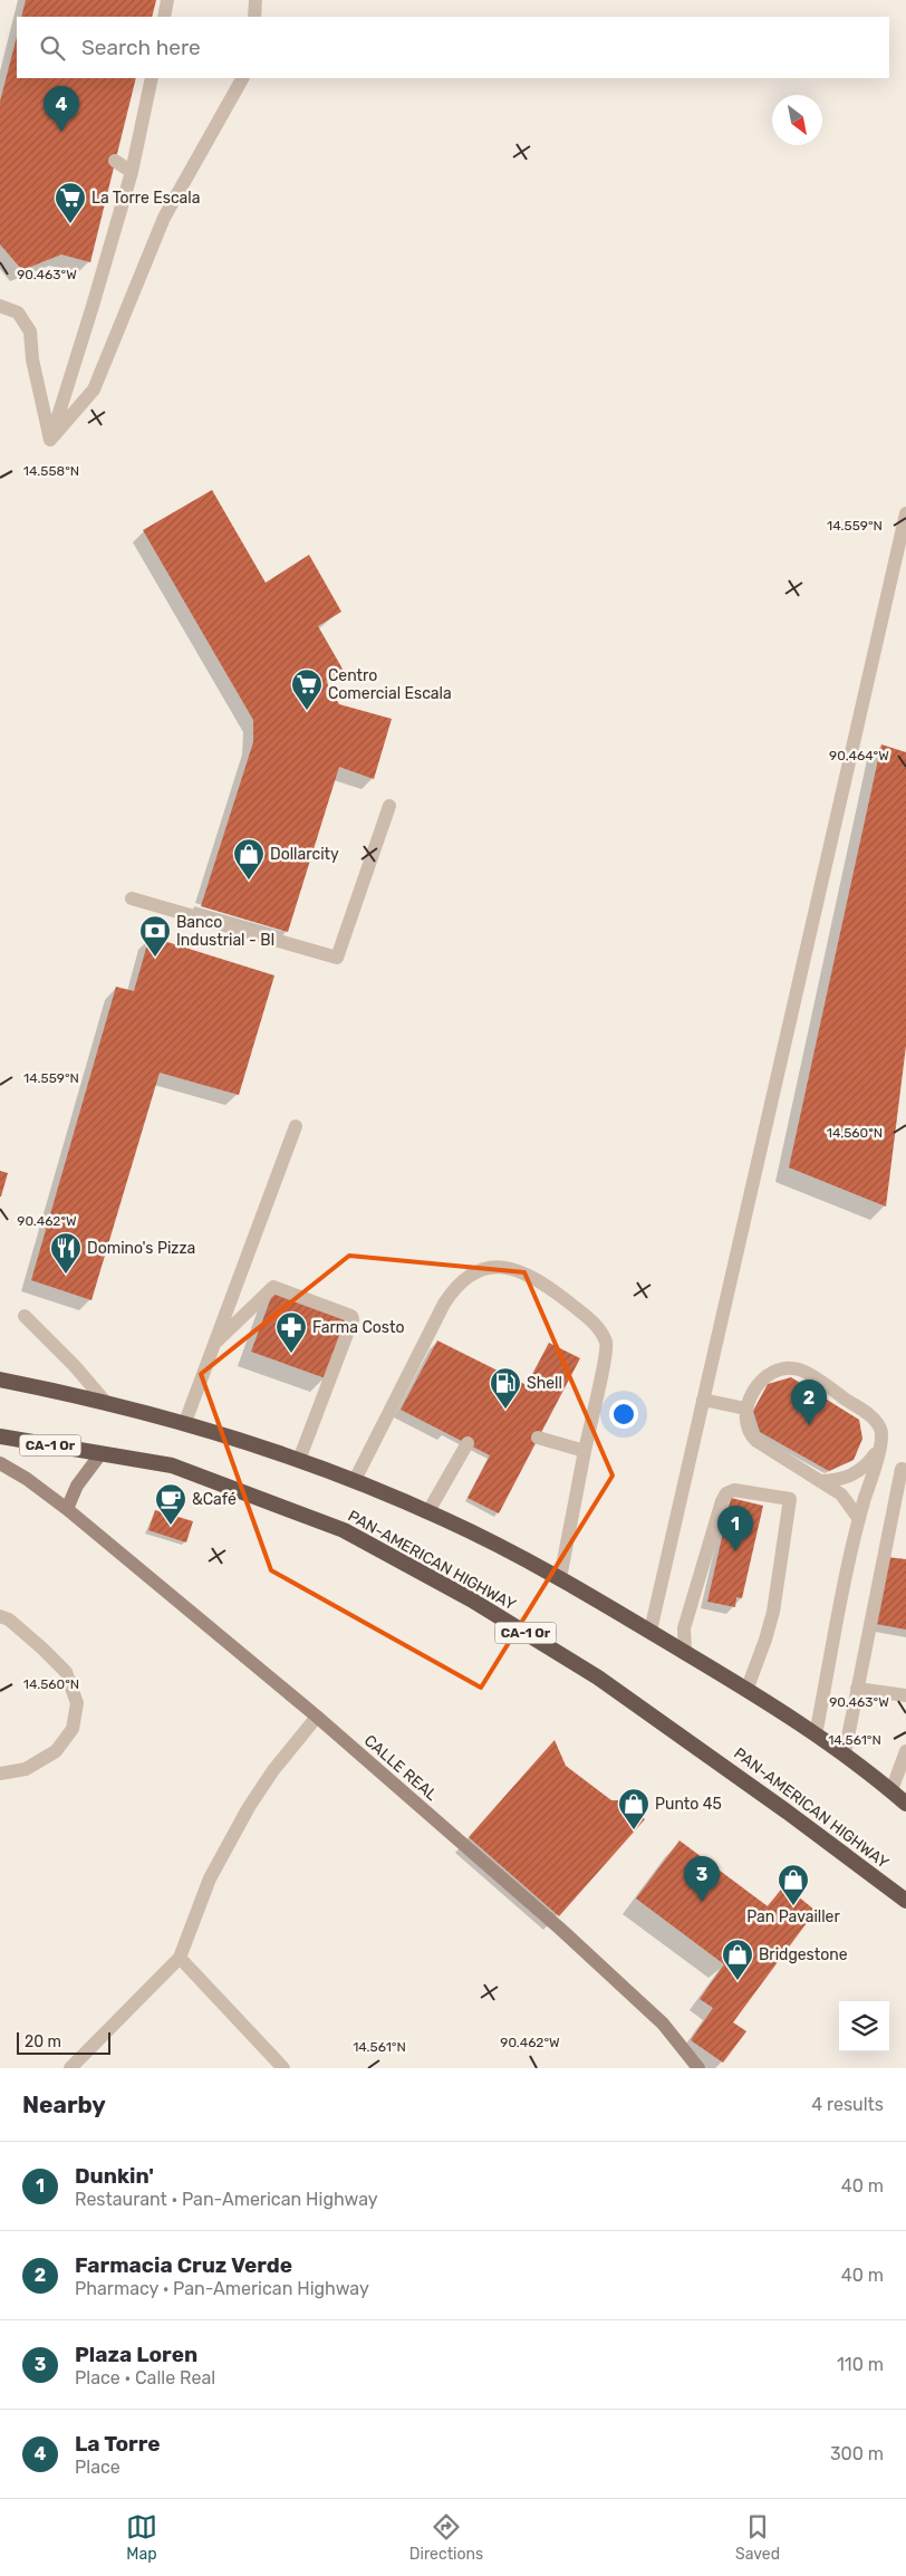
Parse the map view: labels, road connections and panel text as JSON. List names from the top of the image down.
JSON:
{
  "streets": {
    "highway": ["CA-1 Or", "PAN-AMERICAN HIGHWAY"],
    "main road": ["CALLE REAL"]
  },
  "places": {
    "supermarket": ["La Torre Escala", "Centro Comercial Escala"],
    "shop": [
      "Dollarcity",
      "Punto 45",
      "Pan Pavailler",
      "Bridgestone"
    ],
    "bank": ["Banco Industrial - BI"],
    "restaurant": ["Domino's Pizza"],
    "pharmacy": ["Farma Costo"],
    "fuel station": ["Shell"],
    "cafe": ["&Café"]
  },
  "scale_bar": "20 m",
  "north": "bottom right",
  "page": {
    "search": "Search here",
    "pins": [
      "4",
      "2",
      "1",
      "3"
    ],
    "scale": "20 m",
    "heading": ["Nearby", "4 results"],
    "list": [
      {
        "mark": "1",
        "name": "Dunkin'",
        "note": "Restaurant · Pan-American Highway",
        "value": "40 m"
      },
      {
        "mark": "2",
        "name": "Farmacia Cruz Verde",
        "note": "Pharmacy · Pan-American Highway",
        "value": "40 m"
      },
      {
        "mark": "3",
        "name": "Plaza Loren",
        "note": "Place · Calle Real",
        "value": "110 m"
      },
      {
        "mark": "4",
        "name": "La Torre",
        "note": "Place",
        "value": "300 m"
      }
    ],
    "nav": ["Map", "Directions", "Saved"]
  },
  "coordinates": [
    "90.463°W",
    "14.558°N",
    "14.559°N",
    "90.464°W",
    "14.560°N",
    "90.462°W",
    "14.561°N"
  ]
}
